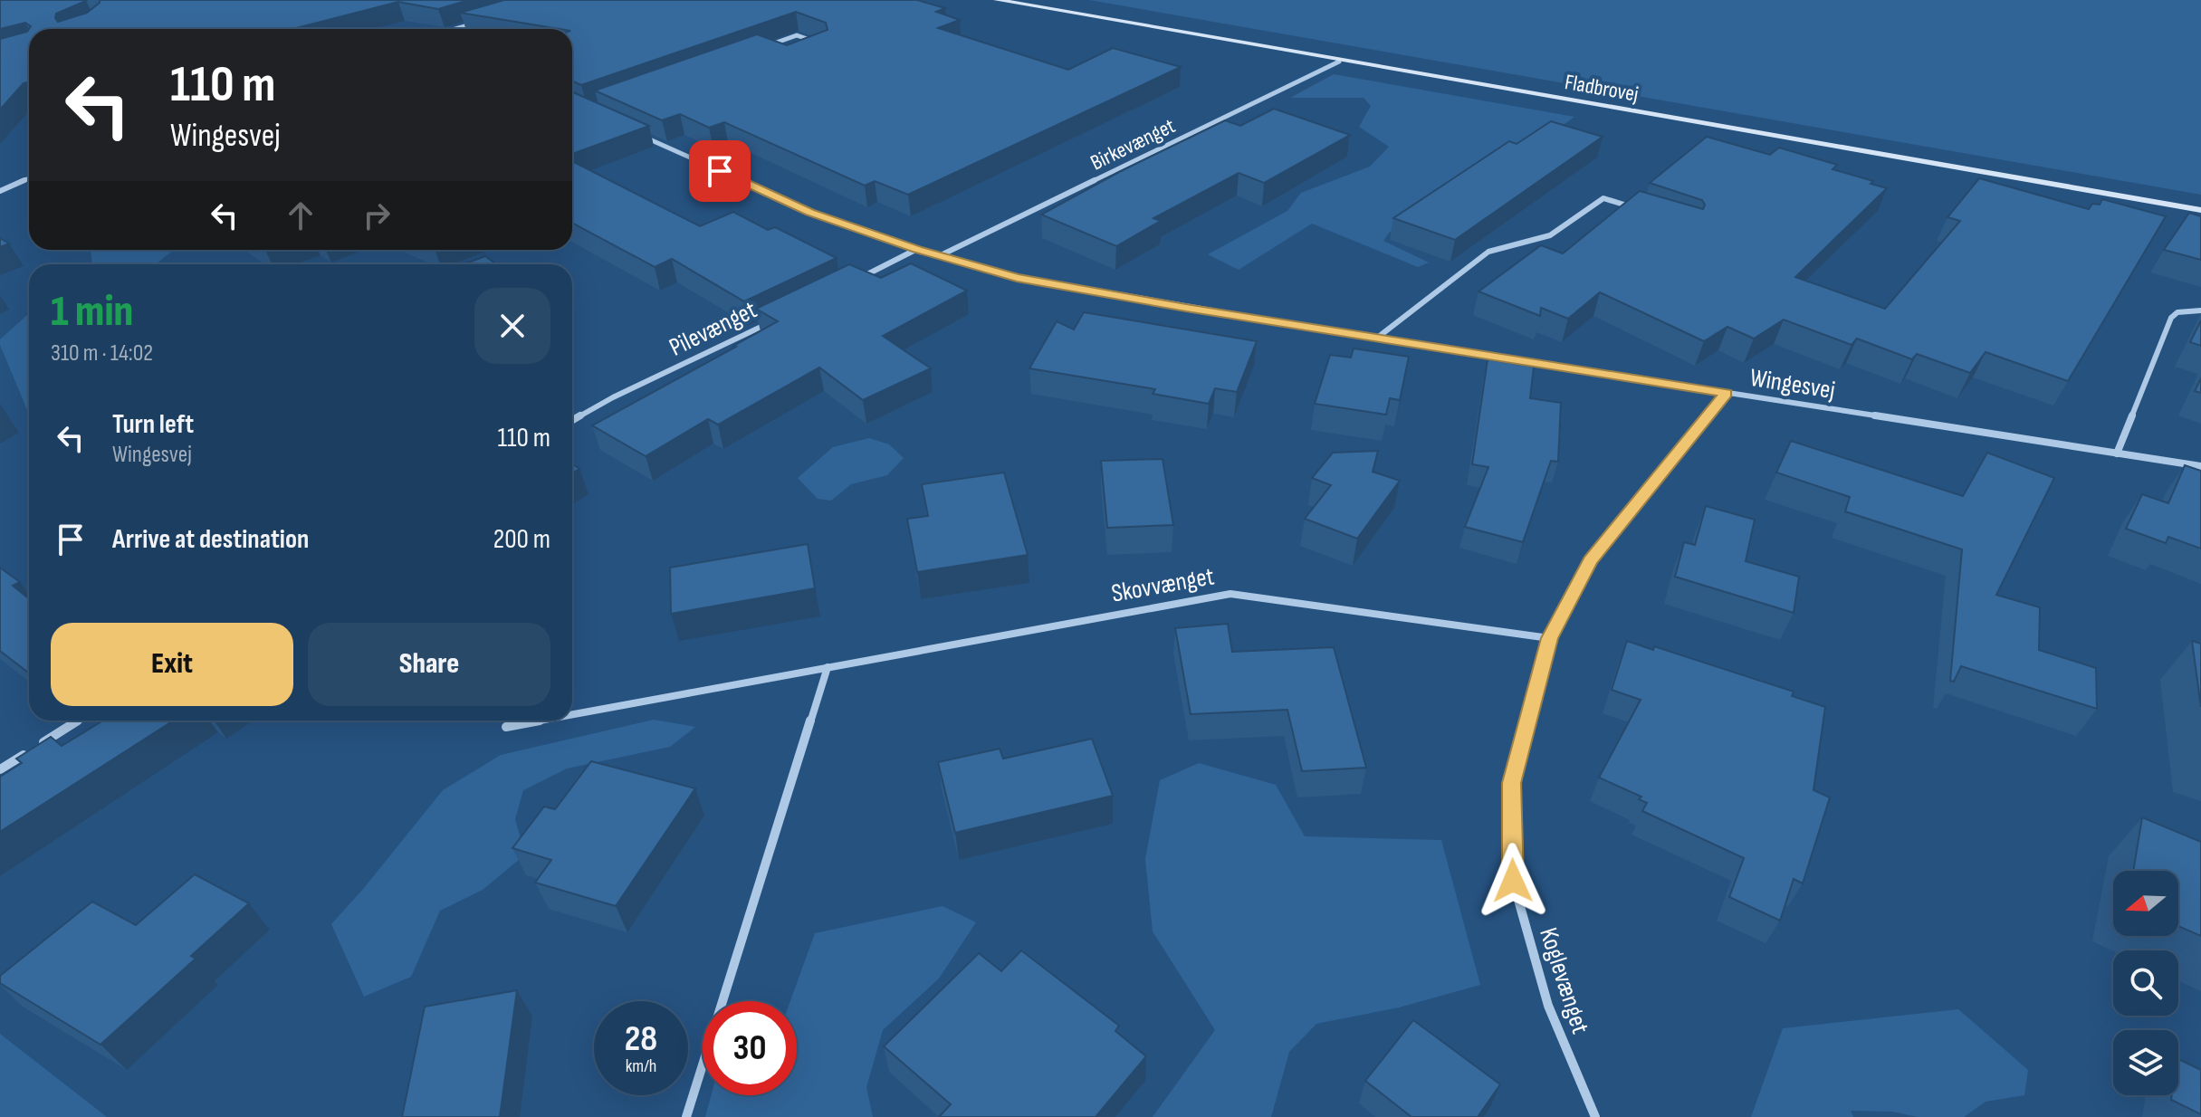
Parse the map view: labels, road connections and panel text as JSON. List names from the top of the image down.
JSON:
{
  "streets": {
    "main road": ["Fladbrovej"],
    "street": [
      "Birkevænget",
      "Pilevænget",
      "Wingesvej",
      "Skovvænget",
      "Koglevænget"
    ]
  },
  "crossings": [
    ["Fladbrovej", "Birkevænget"],
    ["Birkevænget", "Wingesvej"],
    ["Wingesvej", "Koglevænget"],
    ["Skovvænget", "Koglevænget"]
  ],
  "north": "left",
  "page": {
    "turn": ["110 m", "Wingesvej"],
    "heading": ["1 min", "310 m · 14:02"],
    "list": [
      {
        "name": "Turn left",
        "note": "Wingesvej",
        "value": "110 m"
      },
      {
        "name": "Arrive at destination",
        "value": "200 m"
      }
    ],
    "buttons": ["Exit", "Share"],
    "speed": "28 km/h",
    "limit": "30"
  }
}
